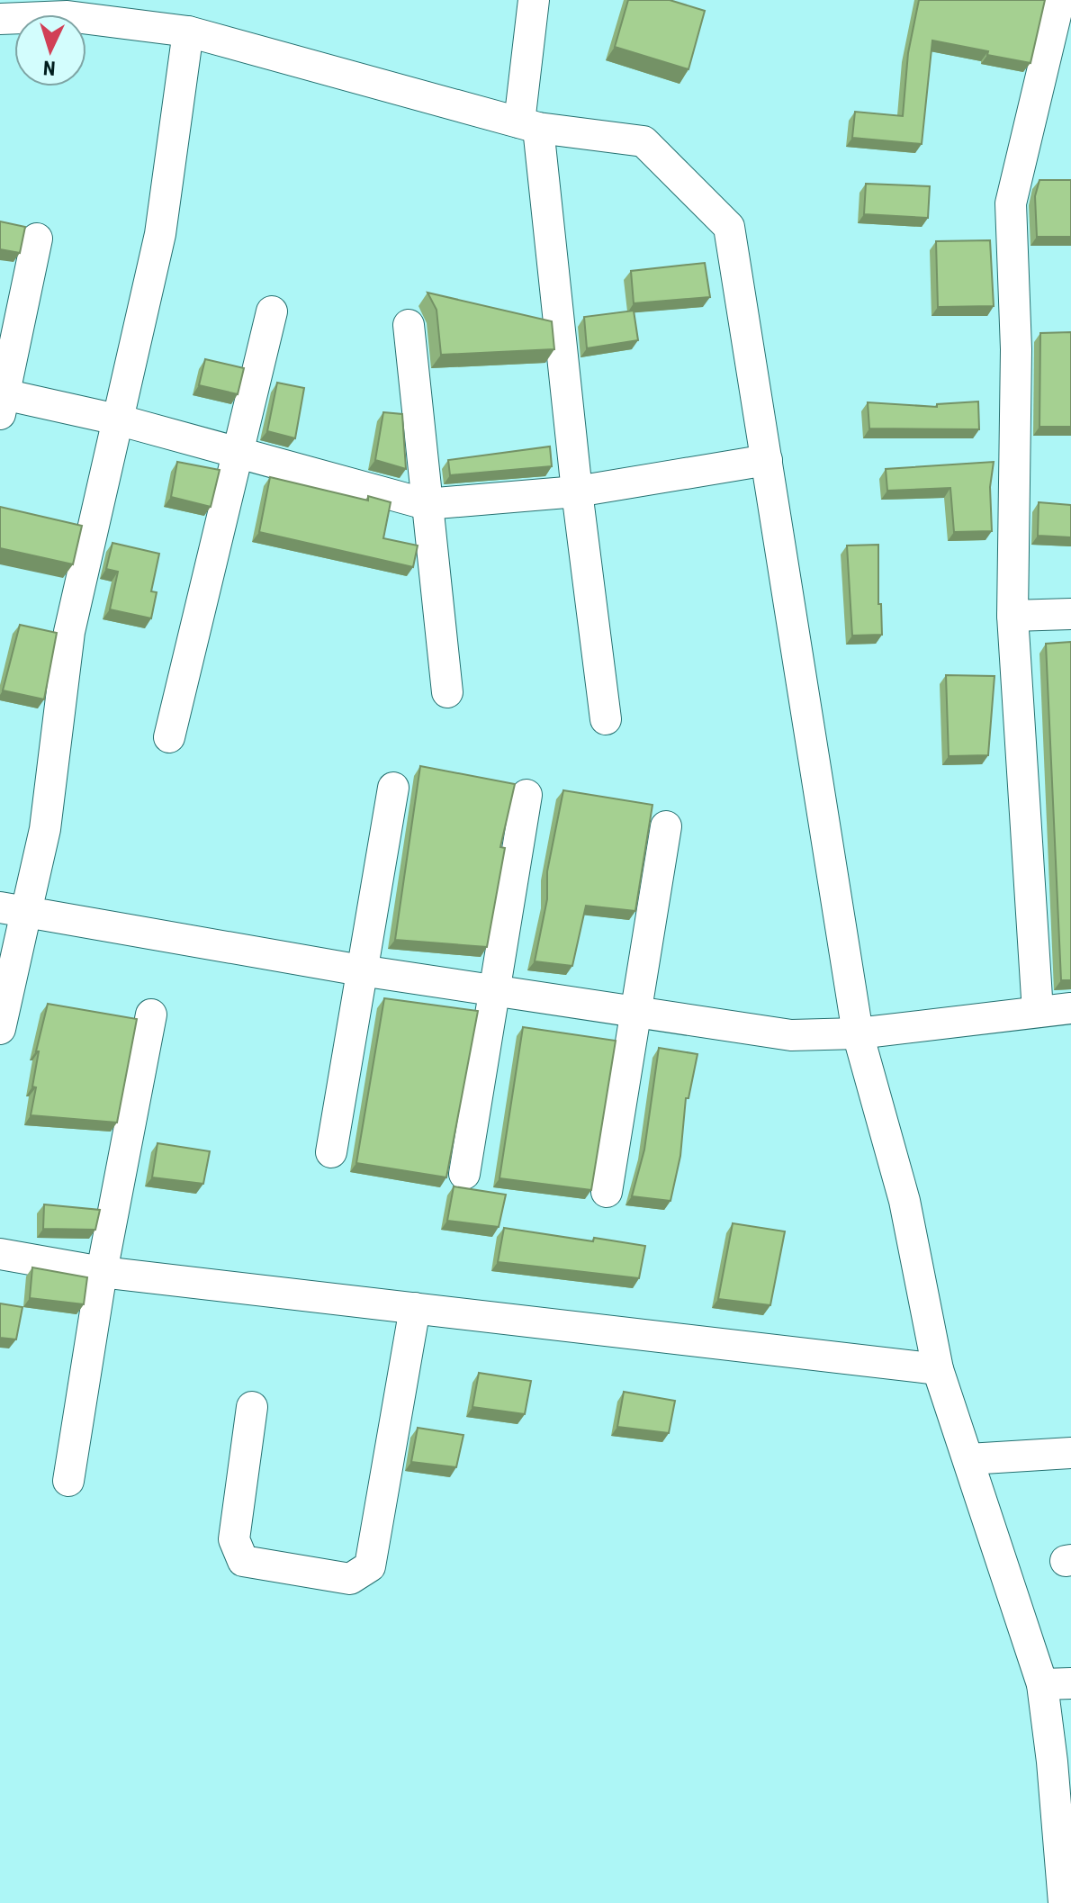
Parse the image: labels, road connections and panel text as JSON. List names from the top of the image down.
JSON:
{
  "north": "bottom"
}
